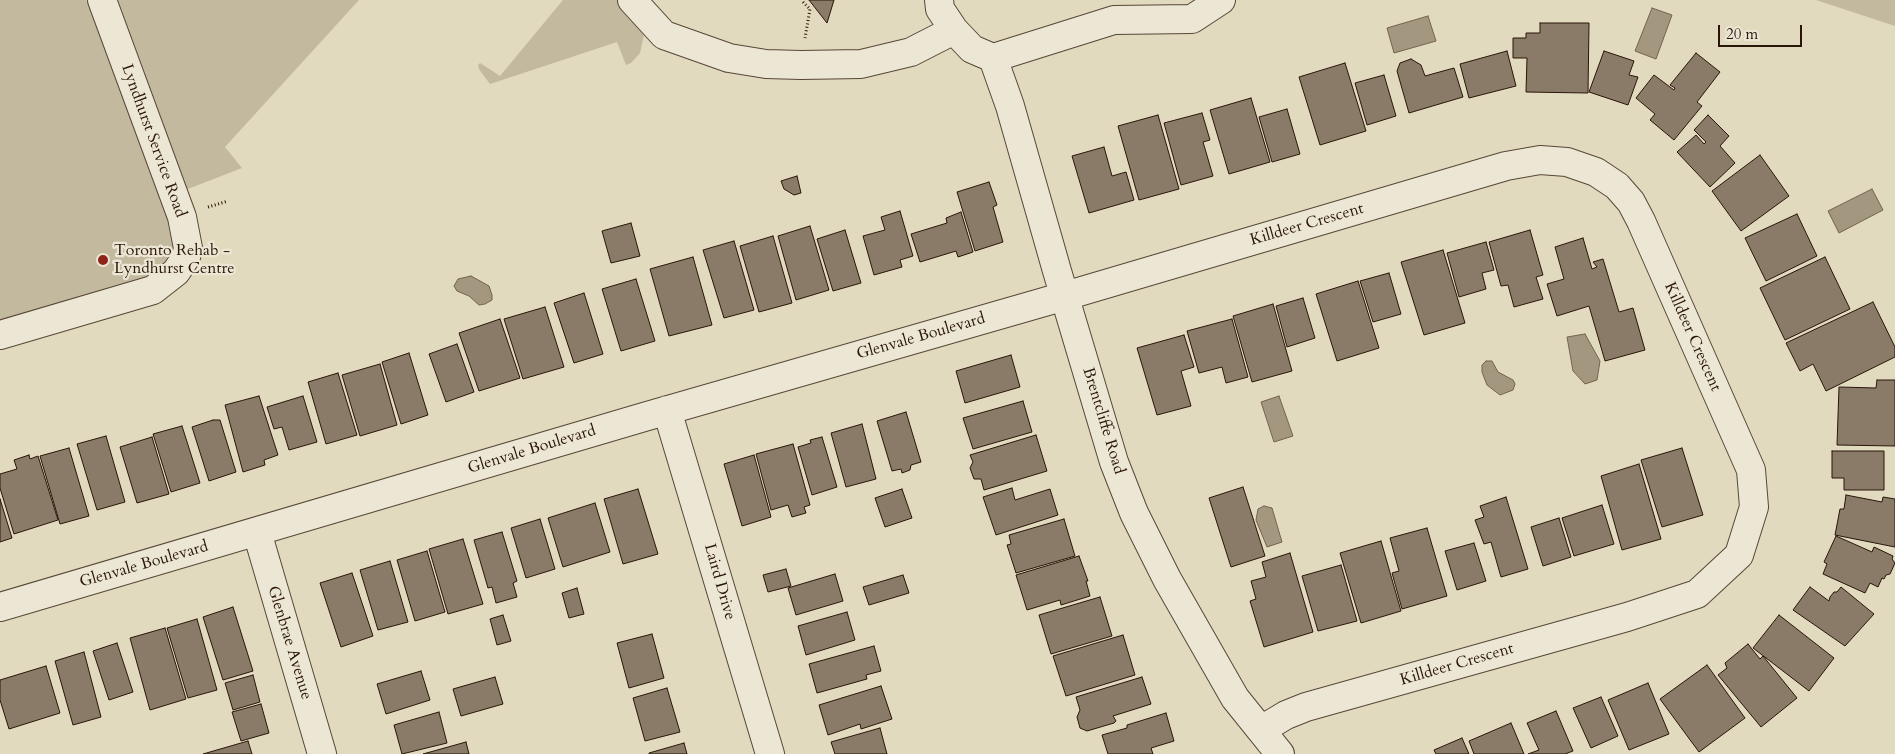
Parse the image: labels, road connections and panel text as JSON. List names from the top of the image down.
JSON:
{
  "streets": {
    "street": [
      "Lyndhurst Service Road",
      "Killdeer Crescent",
      "Glenvale Boulevard",
      "Brentcliffe Road",
      "Laird Drive",
      "Glenbrae Avenue"
    ]
  },
  "crossings": [
    ["Killdeer Crescent", "Glenvale Boulevard"],
    ["Killdeer Crescent", "Brentcliffe Road"],
    ["Glenvale Boulevard", "Brentcliffe Road"],
    ["Glenvale Boulevard", "Laird Drive"],
    ["Glenvale Boulevard", "Glenbrae Avenue"]
  ],
  "places": ["Toronto Rehab - Lyndhurst Centre"],
  "scale_bar": "20 m"
}
